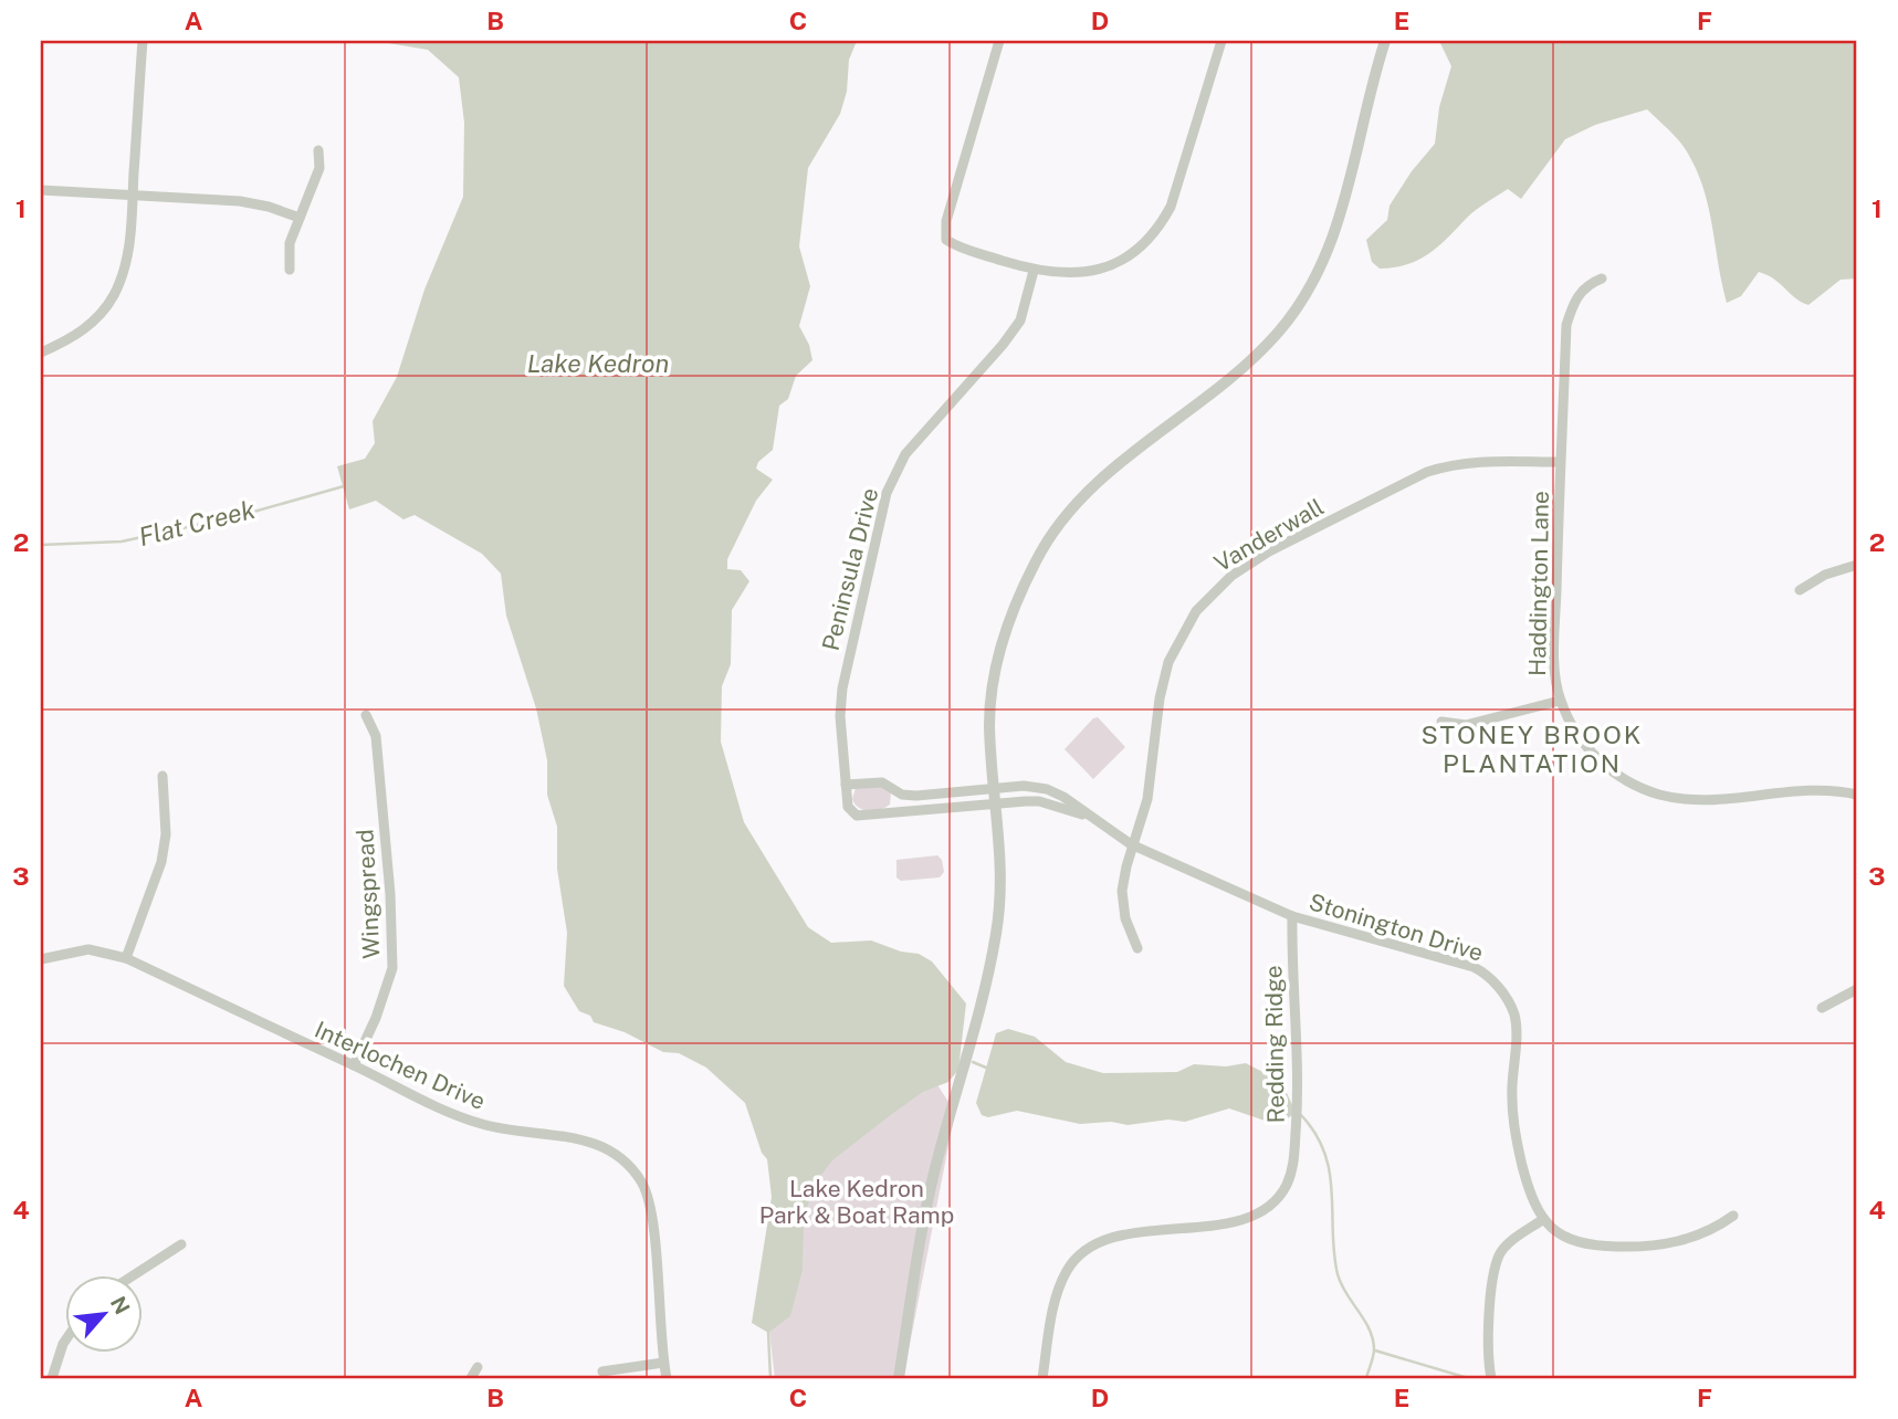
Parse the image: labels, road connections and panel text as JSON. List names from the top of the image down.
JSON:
{
  "streets": {
    "street": [
      "Vanderwall",
      "Peninsula Drive",
      "Haddington Lane",
      "Wingspread",
      "Stonington Drive",
      "Redding Ridge",
      "Interlochen Drive"
    ]
  },
  "crossings": [
    ["Vanderwall", "Haddington Lane"],
    ["Vanderwall", "Stonington Drive"],
    ["Peninsula Drive", "Stonington Drive"],
    ["Wingspread", "Interlochen Drive"],
    ["Stonington Drive", "Redding Ridge"]
  ],
  "districts": ["STONEY BROOK PLANTATION"],
  "water": ["Lake Kedron", "Flat Creek"],
  "parks": ["Lake Kedron Park & Boat Ramp"],
  "north": "top right",
  "grid": {
    "columns": [
      "A",
      "B",
      "C",
      "D",
      "E",
      "F"
    ],
    "rows": [
      "1",
      "2",
      "3",
      "4"
    ]
  }
}
